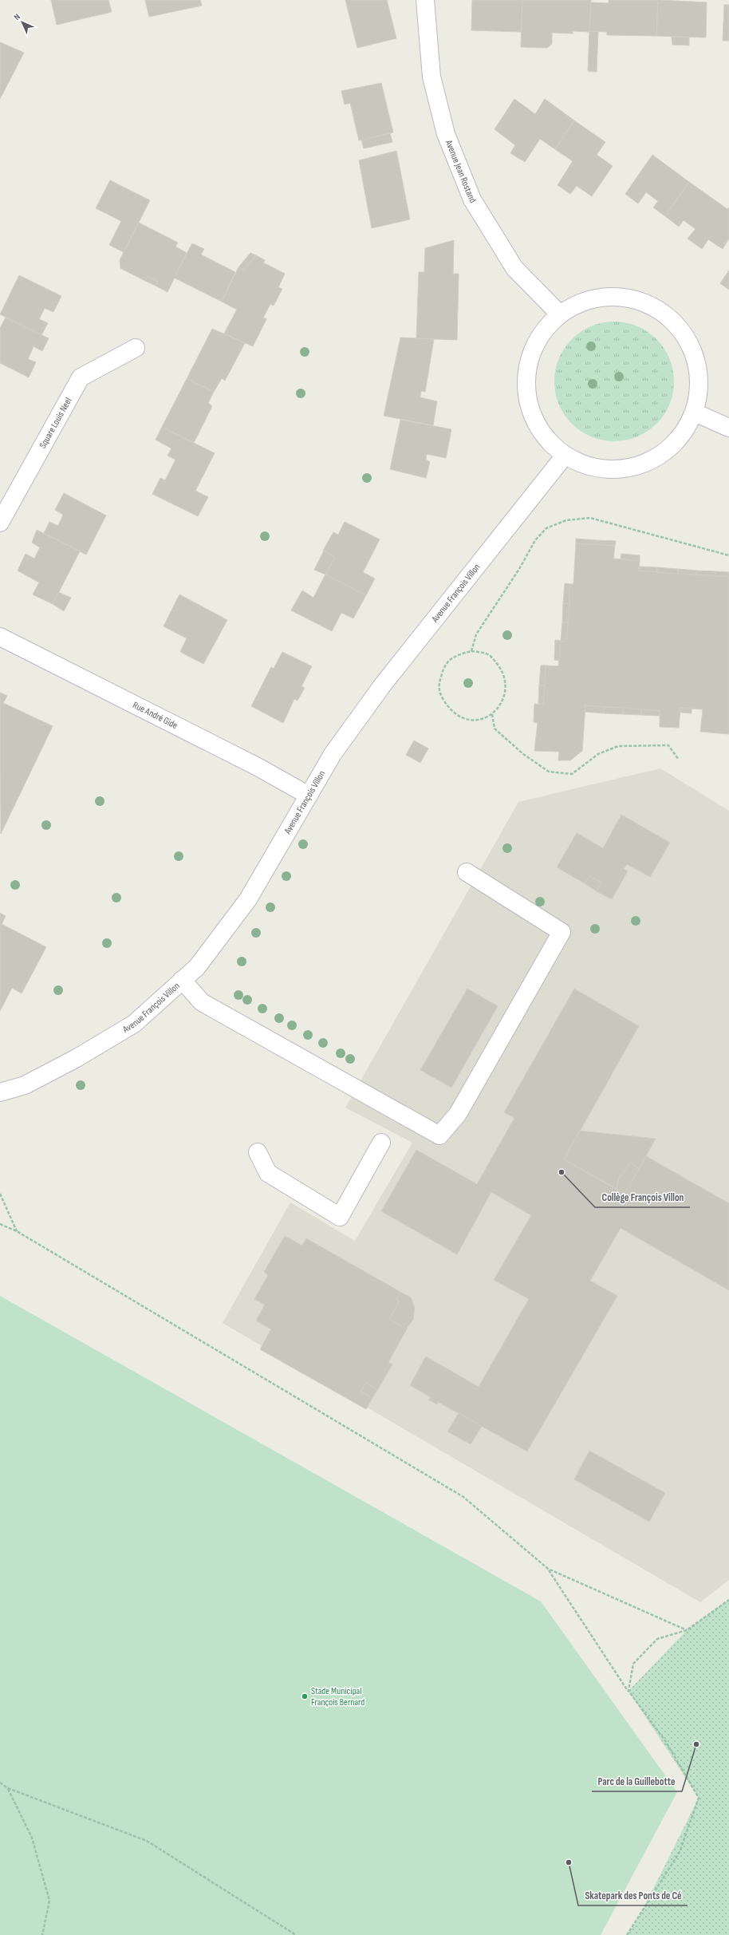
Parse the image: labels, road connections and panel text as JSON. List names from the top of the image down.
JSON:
{
  "streets": {
    "street": [
      "Avenue Jean Rostand",
      "Square Louis Neel",
      "Avenue François Villon",
      "Rue André Gide"
    ]
  },
  "crossings": [
    ["Avenue François Villon", "Rue André Gide"]
  ],
  "places": [
    "Collège François Villon",
    "Stade Municipal François Bernard",
    "Parc de la Guillebotte",
    "Skatepark des Ponts de Cé"
  ],
  "north": "top left"
}
